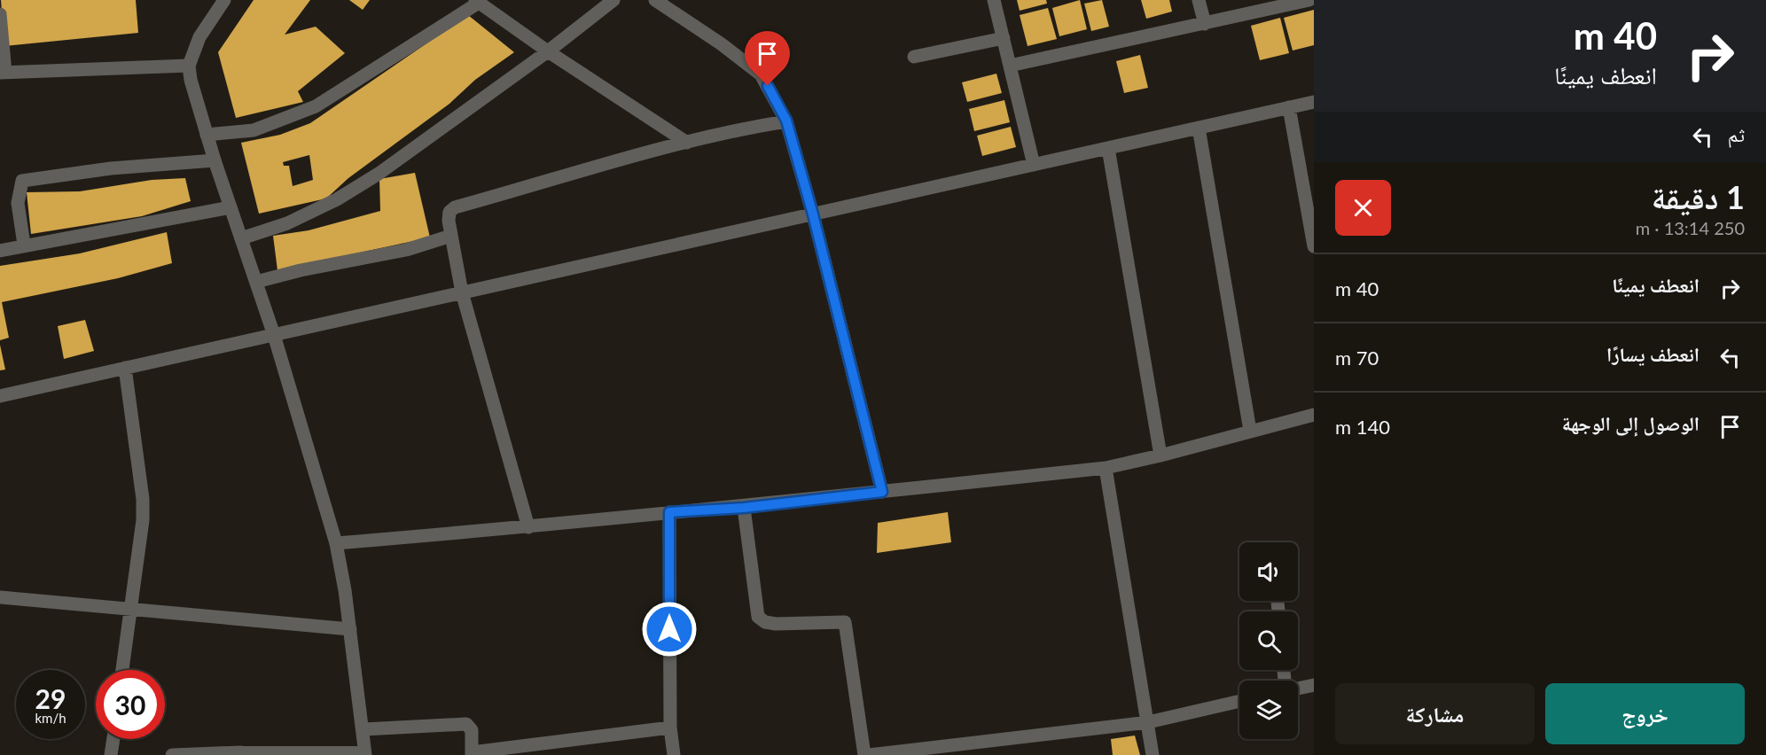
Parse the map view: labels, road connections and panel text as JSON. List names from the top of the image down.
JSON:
{
  "page": {
    "turn": ["40 m", "انعطف يمينًا"],
    "then": "ثم",
    "heading": ["1 دقيقة", "250 m · 13:14"],
    "list": [
      {
        "name": "انعطف يمينًا",
        "value": "40 m"
      },
      {
        "name": "انعطف يسارًا",
        "value": "70 m"
      },
      {
        "name": "الوصول إلى الوجهة",
        "value": "140 m"
      }
    ],
    "speed": "29 km/h",
    "limit": "30",
    "buttons": ["خروج", "مشاركة"]
  }
}
